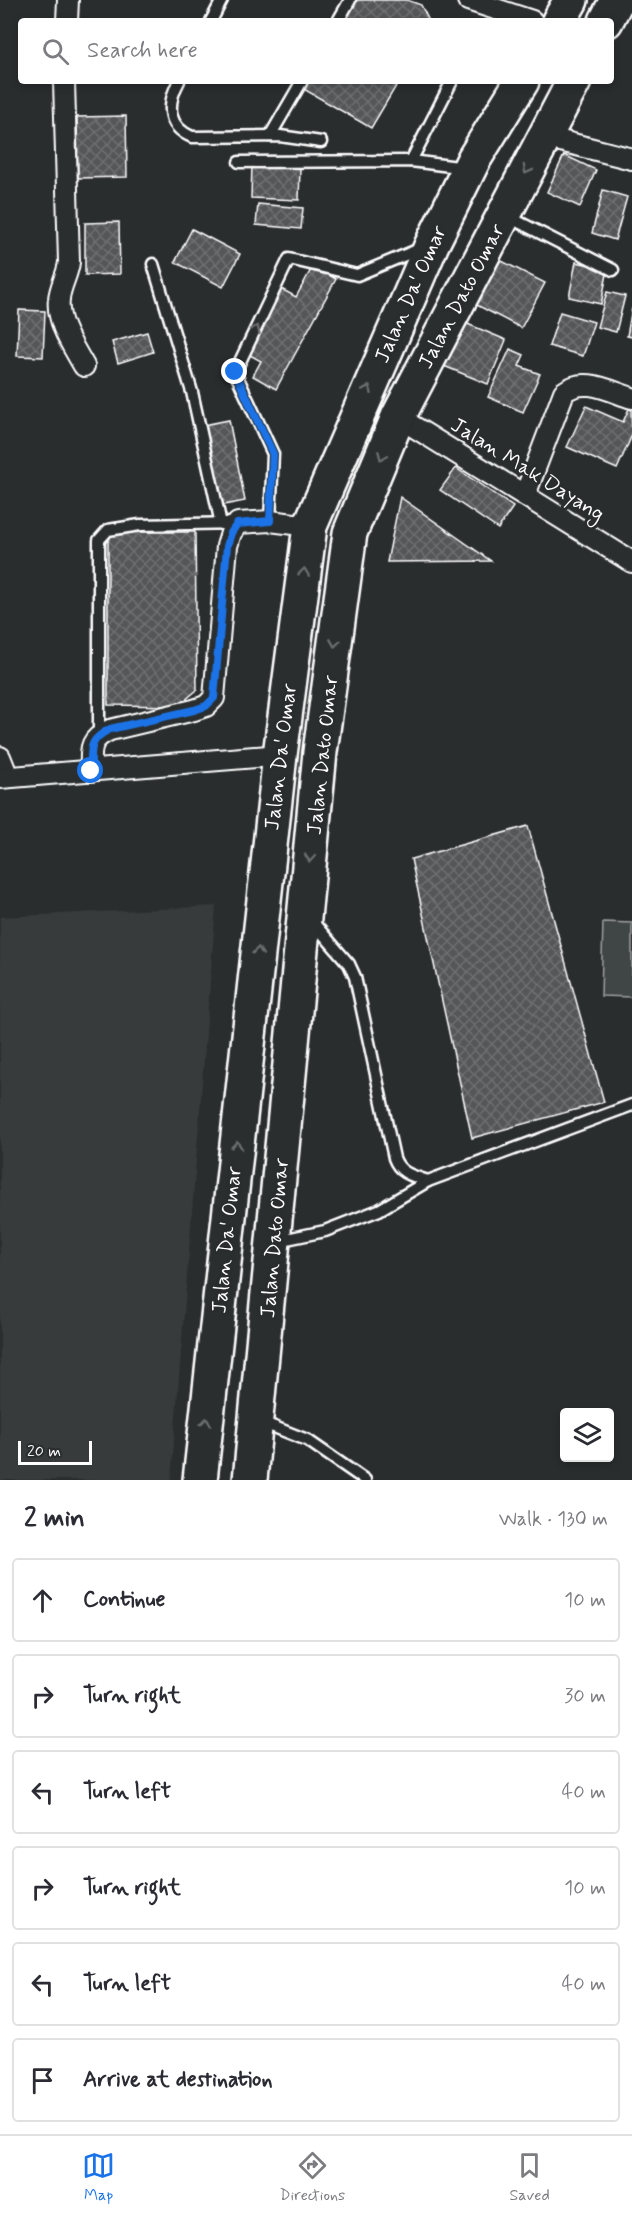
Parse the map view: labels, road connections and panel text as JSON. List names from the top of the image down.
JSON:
{
  "streets": {
    "highway": ["Jalan Da' Omar", "Jalan Dato Omar"],
    "street": ["Jalan Mak Dayang"]
  },
  "crossings": [
    ["Jalan Dato Omar", "Jalan Mak Dayang"]
  ],
  "one_way": ["Jalan Da' Omar", "Jalan Dato Omar"],
  "scale_bar": "20 m",
  "page": {
    "search": "Search here",
    "scale": "20 m",
    "heading": ["2 min", "Walk · 130 m"],
    "list": [
      ["Continue", "10 m"],
      ["Turn right", "30 m"],
      ["Turn left", "40 m"],
      ["Turn right", "10 m"],
      ["Turn left", "40 m"],
      "Arrive at destination"
    ],
    "nav": ["Map", "Directions", "Saved"]
  }
}
